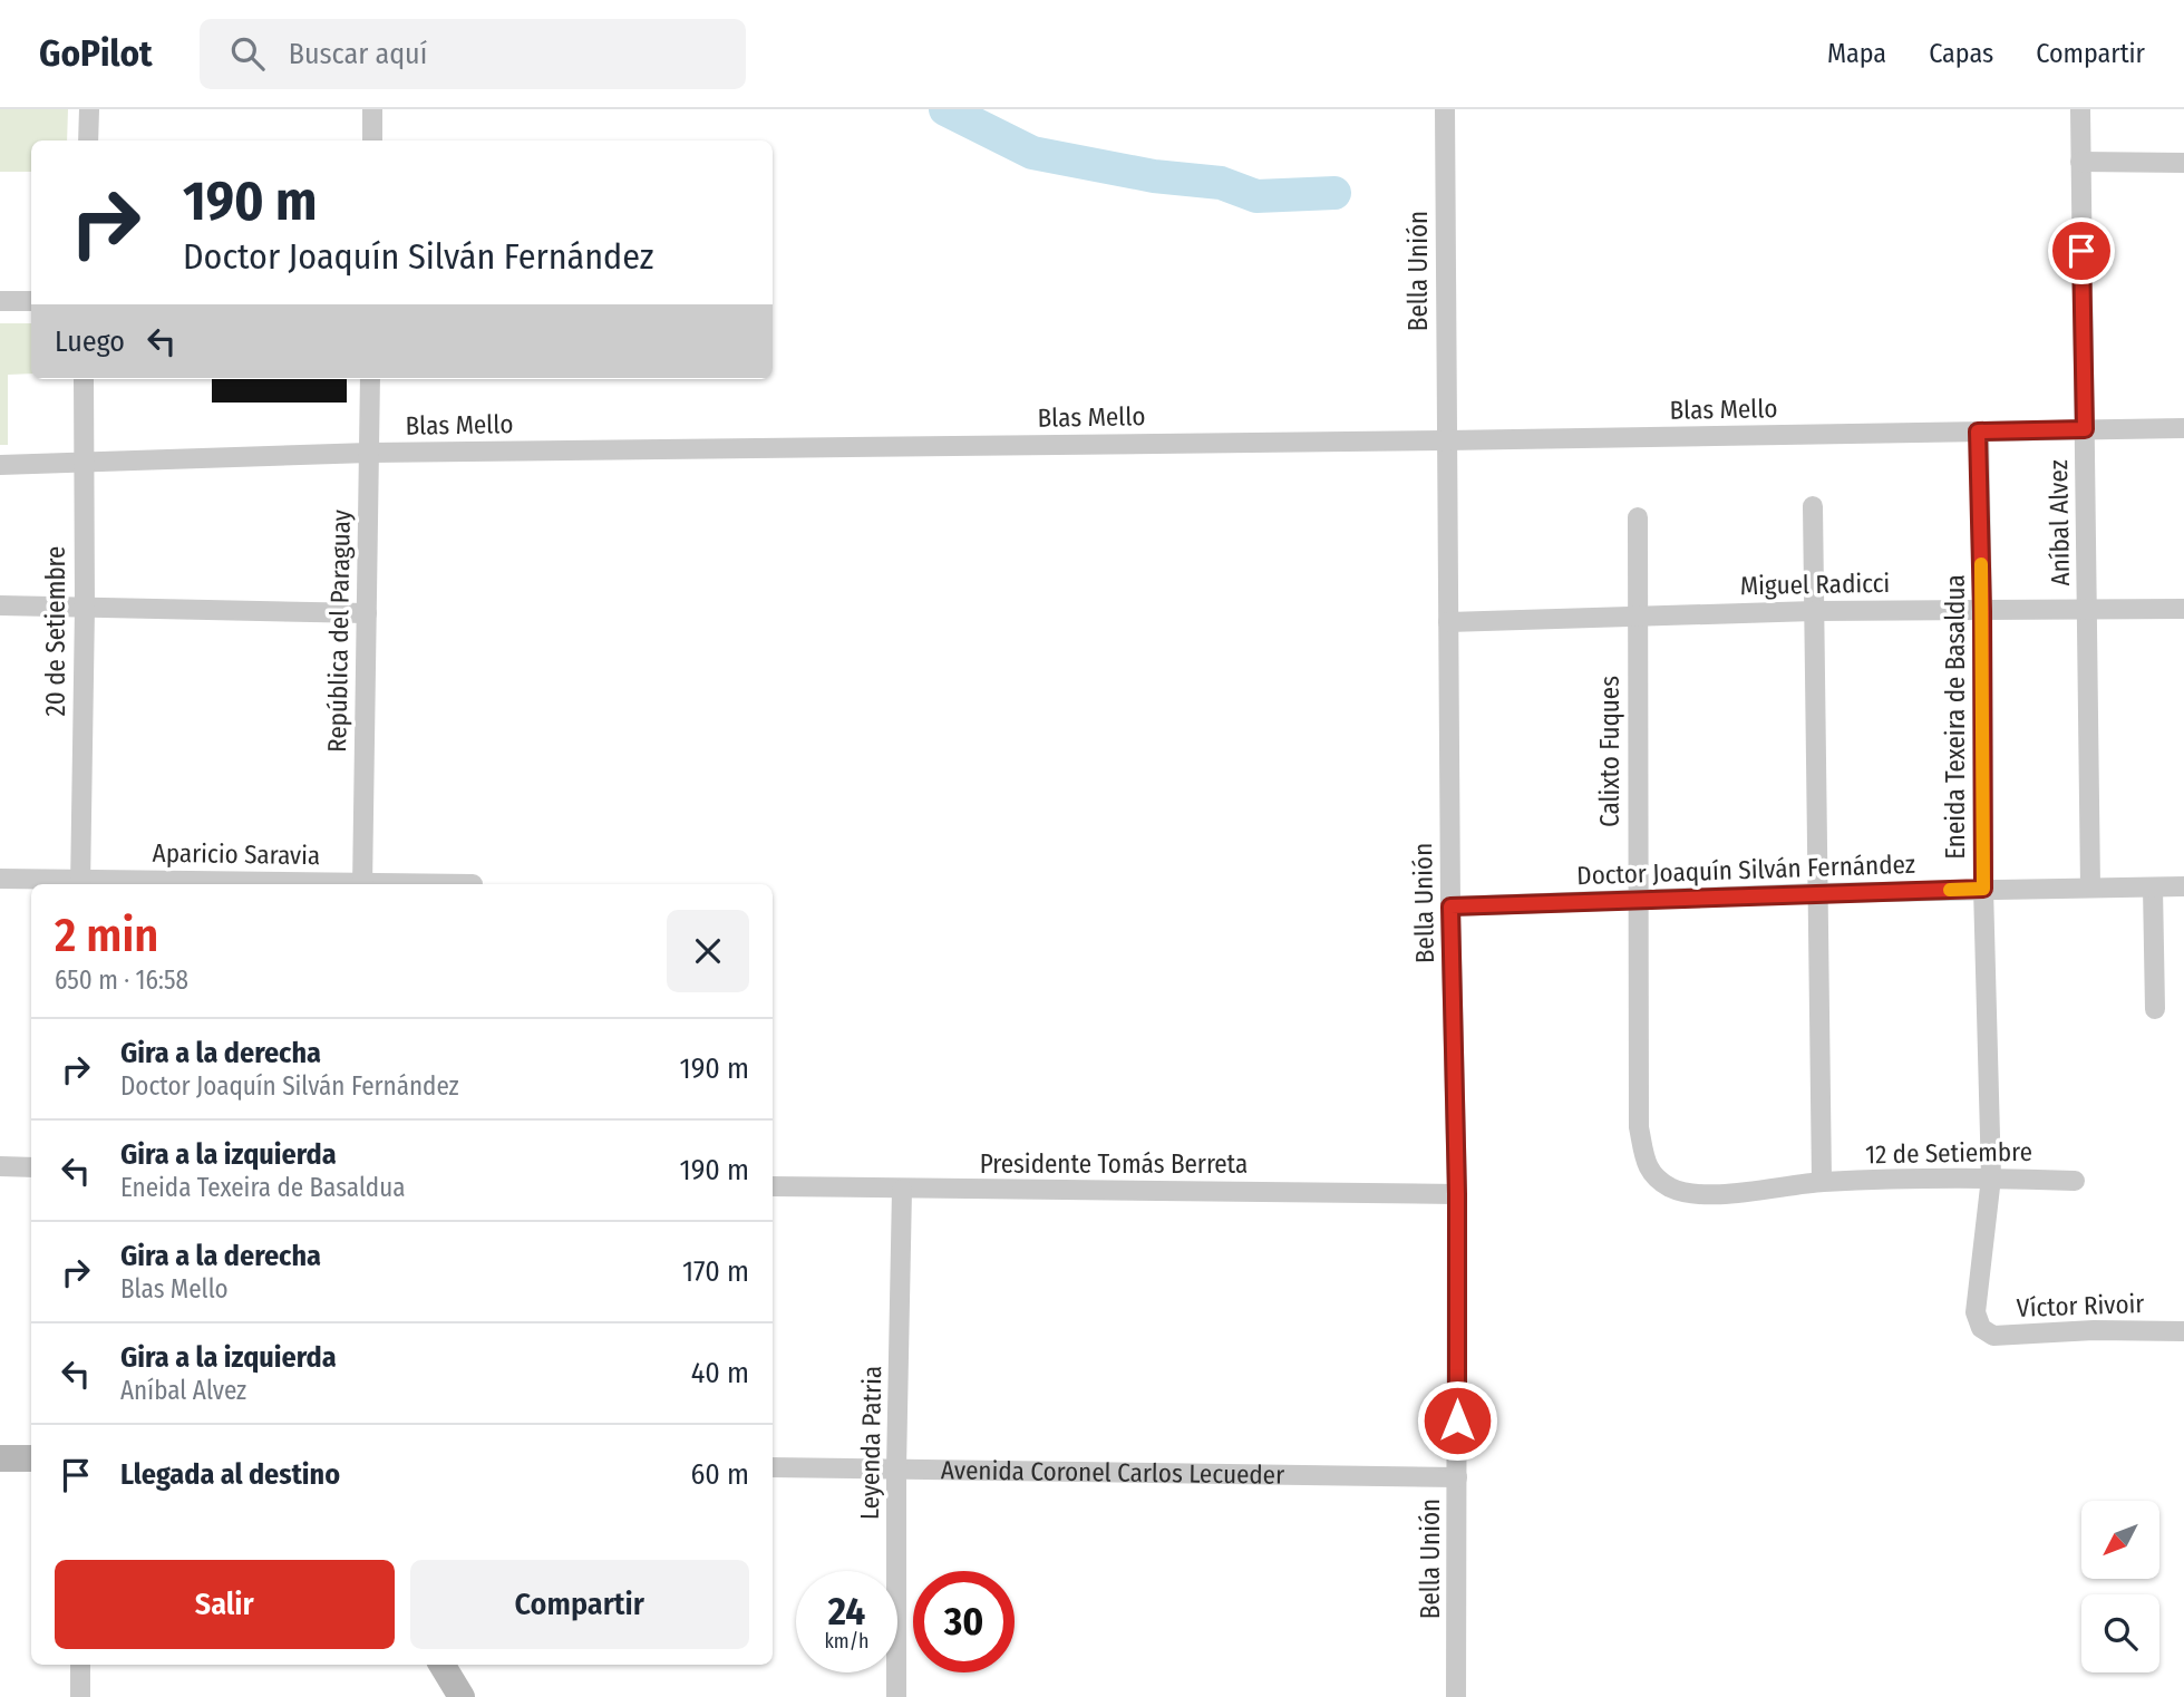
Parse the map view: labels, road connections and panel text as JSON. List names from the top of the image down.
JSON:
{
  "streets": {
    "street": [
      "Bella Unión",
      "Blas Mello",
      "Aníbal Alvez",
      "Miguel Radicci",
      "20 de Setiembre",
      "República del Paraguay",
      "Eneida Texeira de Basaldua",
      "Calixto Fuques",
      "Aparicio Saravia",
      "Doctor Joaquín Silván Fernández",
      "12 de Setiembre",
      "Presidente Tomás Berreta",
      "Víctor Rivoir",
      "Leyenda Patria",
      "Avenida Coronel Carlos Lecueder"
    ]
  },
  "crossings": [
    ["Bella Unión", "Blas Mello"],
    ["Bella Unión", "Miguel Radicci"],
    ["Bella Unión", "Doctor Joaquín Silván Fernández"],
    ["Bella Unión", "Presidente Tomás Berreta"],
    ["Bella Unión", "Avenida Coronel Carlos Lecueder"],
    ["Blas Mello", "Aníbal Alvez"],
    ["Blas Mello", "20 de Setiembre"],
    ["Blas Mello", "República del Paraguay"],
    ["Blas Mello", "Eneida Texeira de Basaldua"],
    ["Aníbal Alvez", "Miguel Radicci"],
    ["Aníbal Alvez", "Doctor Joaquín Silván Fernández"],
    ["Miguel Radicci", "Eneida Texeira de Basaldua"],
    ["Miguel Radicci", "Calixto Fuques"],
    ["20 de Setiembre", "Aparicio Saravia"],
    ["Eneida Texeira de Basaldua", "Doctor Joaquín Silván Fernández"],
    ["Eneida Texeira de Basaldua", "12 de Setiembre"],
    ["Eneida Texeira de Basaldua", "Víctor Rivoir"],
    ["Calixto Fuques", "Doctor Joaquín Silván Fernández"],
    ["Calixto Fuques", "12 de Setiembre"],
    ["Presidente Tomás Berreta", "Leyenda Patria"],
    ["Leyenda Patria", "Avenida Coronel Carlos Lecueder"]
  ],
  "north": "bottom left",
  "page": {
    "header": "GoPilot",
    "search": "Buscar aquí",
    "nav": ["Mapa", "Capas", "Compartir"],
    "turn": ["190 m", "Doctor Joaquín Silván Fernández"],
    "then": "Luego",
    "heading": ["2 min", "650 m · 16:58"],
    "list": [
      {
        "name": "Gira a la derecha",
        "note": "Doctor Joaquín Silván Fernández",
        "value": "190 m"
      },
      {
        "name": "Gira a la izquierda",
        "note": "Eneida Texeira de Basaldua",
        "value": "190 m"
      },
      {
        "name": "Gira a la derecha",
        "note": "Blas Mello",
        "value": "170 m"
      },
      {
        "name": "Gira a la izquierda",
        "note": "Aníbal Alvez",
        "value": "40 m"
      },
      {
        "name": "Llegada al destino",
        "value": "60 m"
      }
    ],
    "buttons": ["Salir", "Compartir"],
    "speed": "24 km/h",
    "limit": "30"
  }
}
